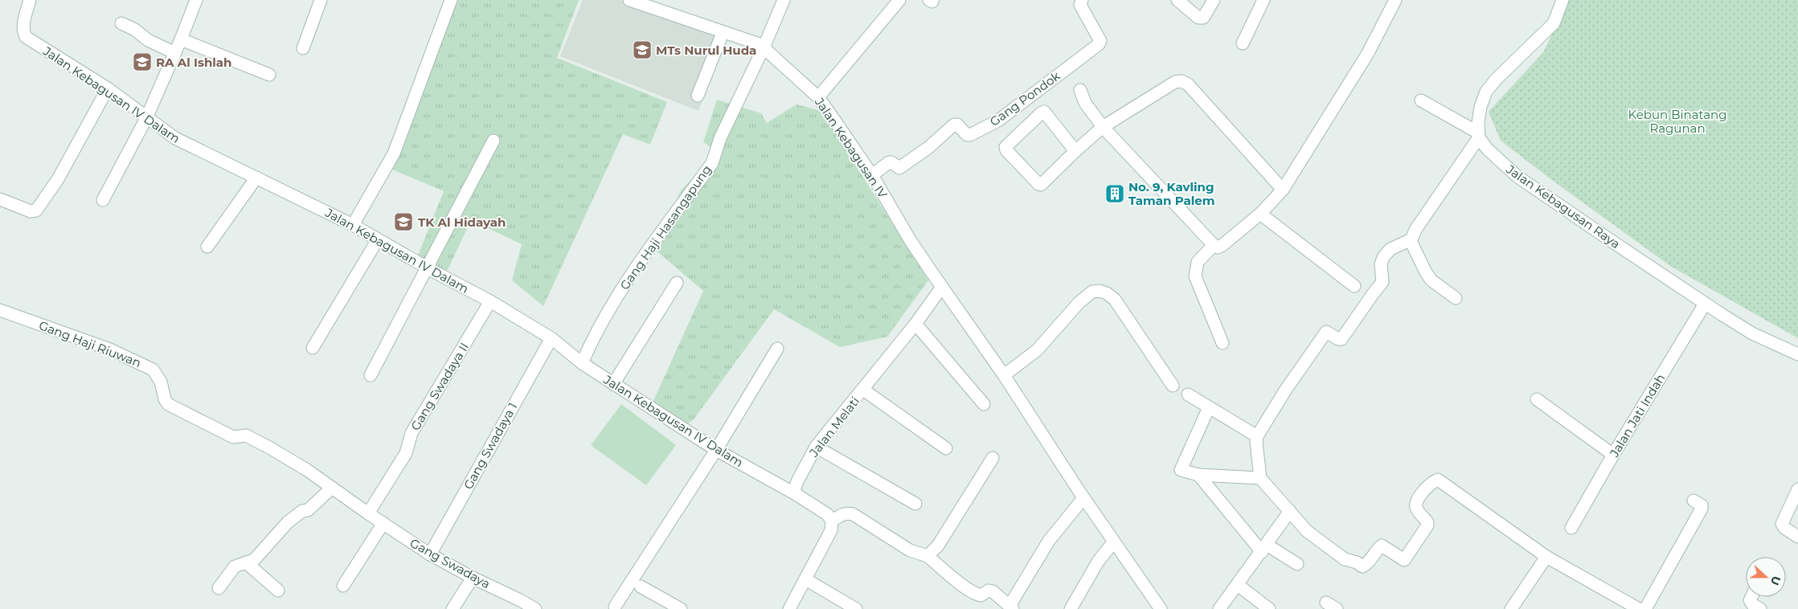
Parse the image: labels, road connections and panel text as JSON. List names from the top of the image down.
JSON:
{
  "streets": {
    "street": [
      "Jalan Kebagusan IV Dalam",
      "Gang Pondok",
      "Jalan Kebagusan IV",
      "Jalan Kebagusan Raya",
      "Gang Haji Hasangapung",
      "Gang Haji Riuwan",
      "Gang Swadaya II",
      "Jalan Jati Indah",
      "Jalan Melati",
      "Gang Swadaya 1",
      "Gang Swadaya"
    ]
  },
  "crossings": [
    ["Jalan Kebagusan IV Dalam", "Gang Haji Hasangapung"],
    ["Jalan Kebagusan IV Dalam", "Gang Swadaya II"],
    ["Jalan Kebagusan IV Dalam", "Jalan Melati"],
    ["Jalan Kebagusan IV Dalam", "Gang Swadaya 1"],
    ["Gang Pondok", "Jalan Kebagusan IV"],
    ["Jalan Kebagusan IV", "Gang Haji Hasangapung"],
    ["Jalan Kebagusan IV", "Jalan Melati"],
    ["Jalan Kebagusan Raya", "Jalan Jati Indah"],
    ["Gang Haji Riuwan", "Gang Swadaya II"],
    ["Gang Haji Riuwan", "Gang Swadaya"],
    ["Gang Swadaya II", "Gang Swadaya"],
    ["Gang Swadaya 1", "Gang Swadaya"]
  ],
  "parks": ["Kebun Binatang Ragunan"],
  "places": {
    "school or university": ["MTs Nurul Huda", "RA Al Ishlah", "TK Al Hidayah"],
    "building": ["No. 9, Kavling Taman Palem"]
  },
  "north": "right"
}
